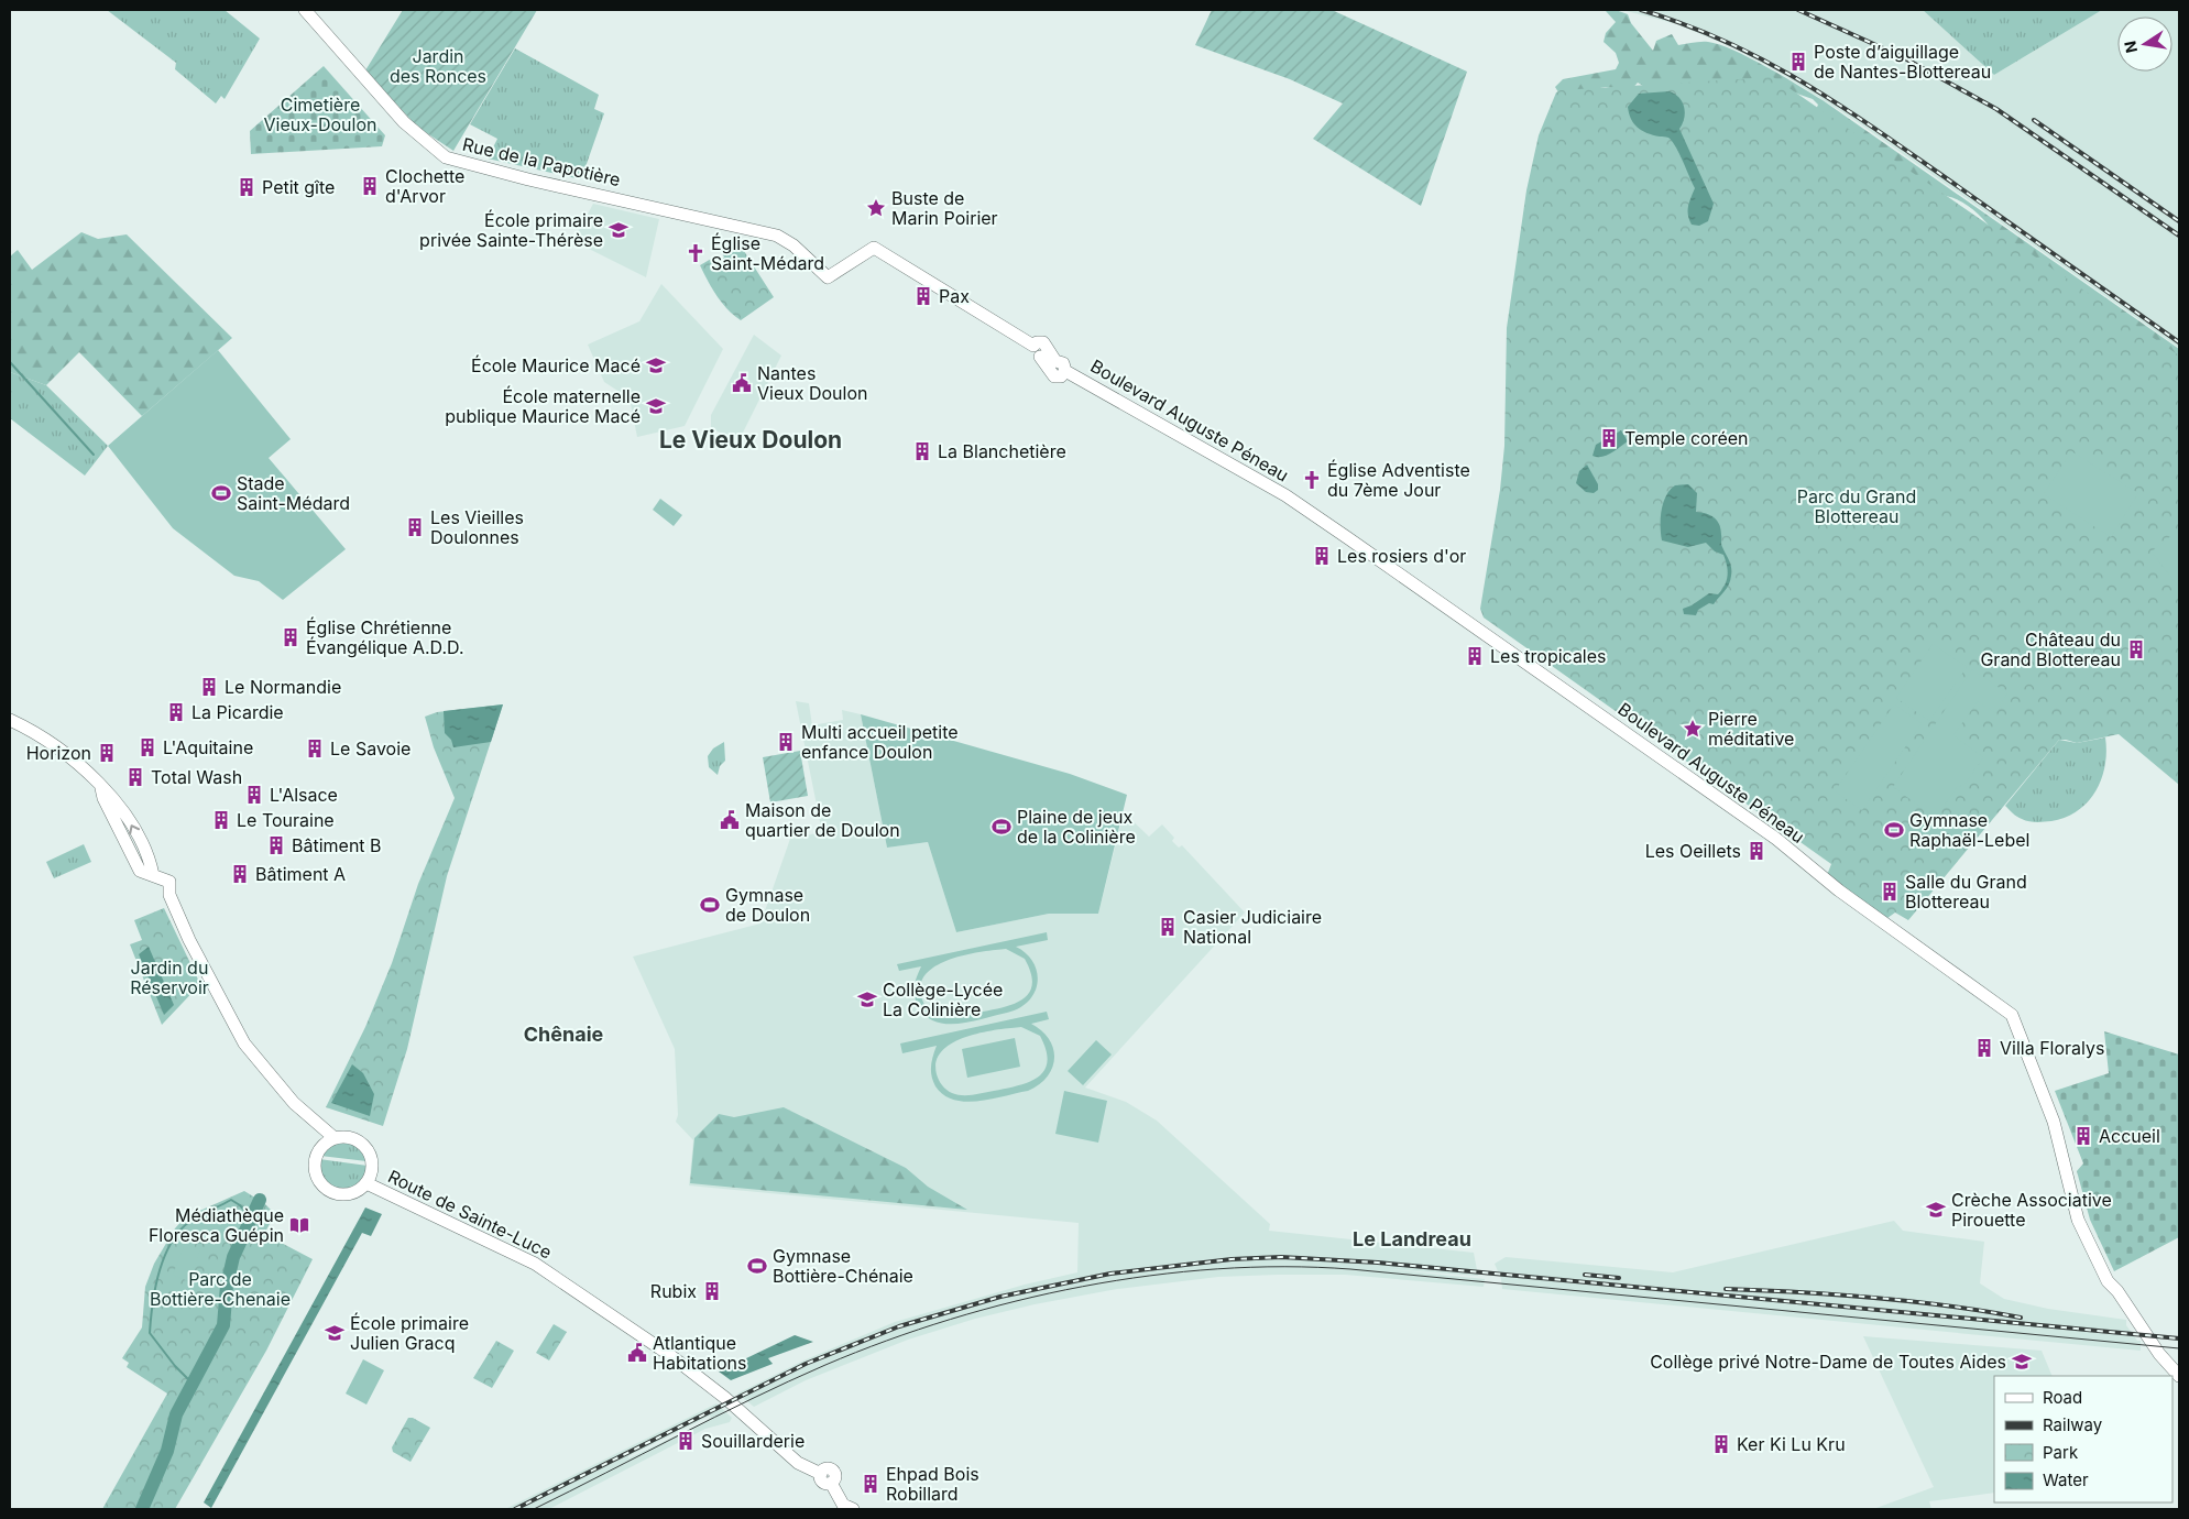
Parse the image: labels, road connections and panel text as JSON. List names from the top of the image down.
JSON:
{
  "streets": {
    "street": ["Rue de la Papotière", "Boulevard Auguste Péneau", "Route de Sainte-Luce"]
  },
  "crossings": [
    ["Rue de la Papotière", "Boulevard Auguste Péneau"]
  ],
  "districts": ["Le Vieux Doulon", "Chênaie", "Le Landreau"],
  "parks": [
    "Jardin des Ronces",
    "Cimetière Vieux-Doulon",
    "Parc du Grand Blottereau",
    "Jardin du Réservoir",
    "Parc de Bottière-Chenaie"
  ],
  "places": {
    "building": [
      "Poste d’aiguillage de Nantes-Blottereau",
      "Clochette d'Arvor",
      "Petit gîte",
      "Pax",
      "Temple coréen",
      "La Blanchetière",
      "Les Vieilles Doulonnes",
      "Les rosiers d'or",
      "Église Chrétienne Évangélique A.D.D.",
      "Château du Grand Blottereau",
      "Les tropicales",
      "Le Normandie",
      "La Picardie",
      "Multi accueil petite enfance Doulon",
      "L'Aquitaine",
      "Le Savoie",
      "Horizon",
      "Total Wash",
      "L'Alsace",
      "Le Touraine",
      "Bâtiment B",
      "Les Oeillets",
      "Bâtiment A",
      "Salle du Grand Blottereau",
      "Casier Judiciaire National",
      "Villa Floralys",
      "Accueil",
      "Rubix",
      "Souillarderie",
      "Ker Ki Lu Kru",
      "Ehpad Bois Robillard"
    ],
    "place": ["Buste de Marin Poirier", "Pierre méditative"],
    "school or university": [
      "École primaire privée Sainte-Thérèse",
      "École Maurice Macé",
      "École maternelle publique Maurice Macé",
      "Collège-Lycée La Colinière",
      "Crèche Associative Pirouette",
      "École primaire Julien Gracq",
      "Collège privé Notre-Dame de Toutes Aides"
    ],
    "church": ["Église Saint-Médard", "Église Adventiste du 7ème Jour"],
    "public building": ["Nantes Vieux Doulon", "Maison de quartier de Doulon", "Atlantique Habitations"],
    "sports": [
      "Stade Saint-Médard",
      "Plaine de jeux de la Colinière",
      "Gymnase Raphaël-Lebel",
      "Gymnase de Doulon",
      "Gymnase Bottière-Chénaie"
    ],
    "library": ["Médiathèque Floresca Guépin"]
  },
  "legend": [
    "Road",
    "Railway",
    "Park",
    "Water"
  ],
  "north": "left"
}
